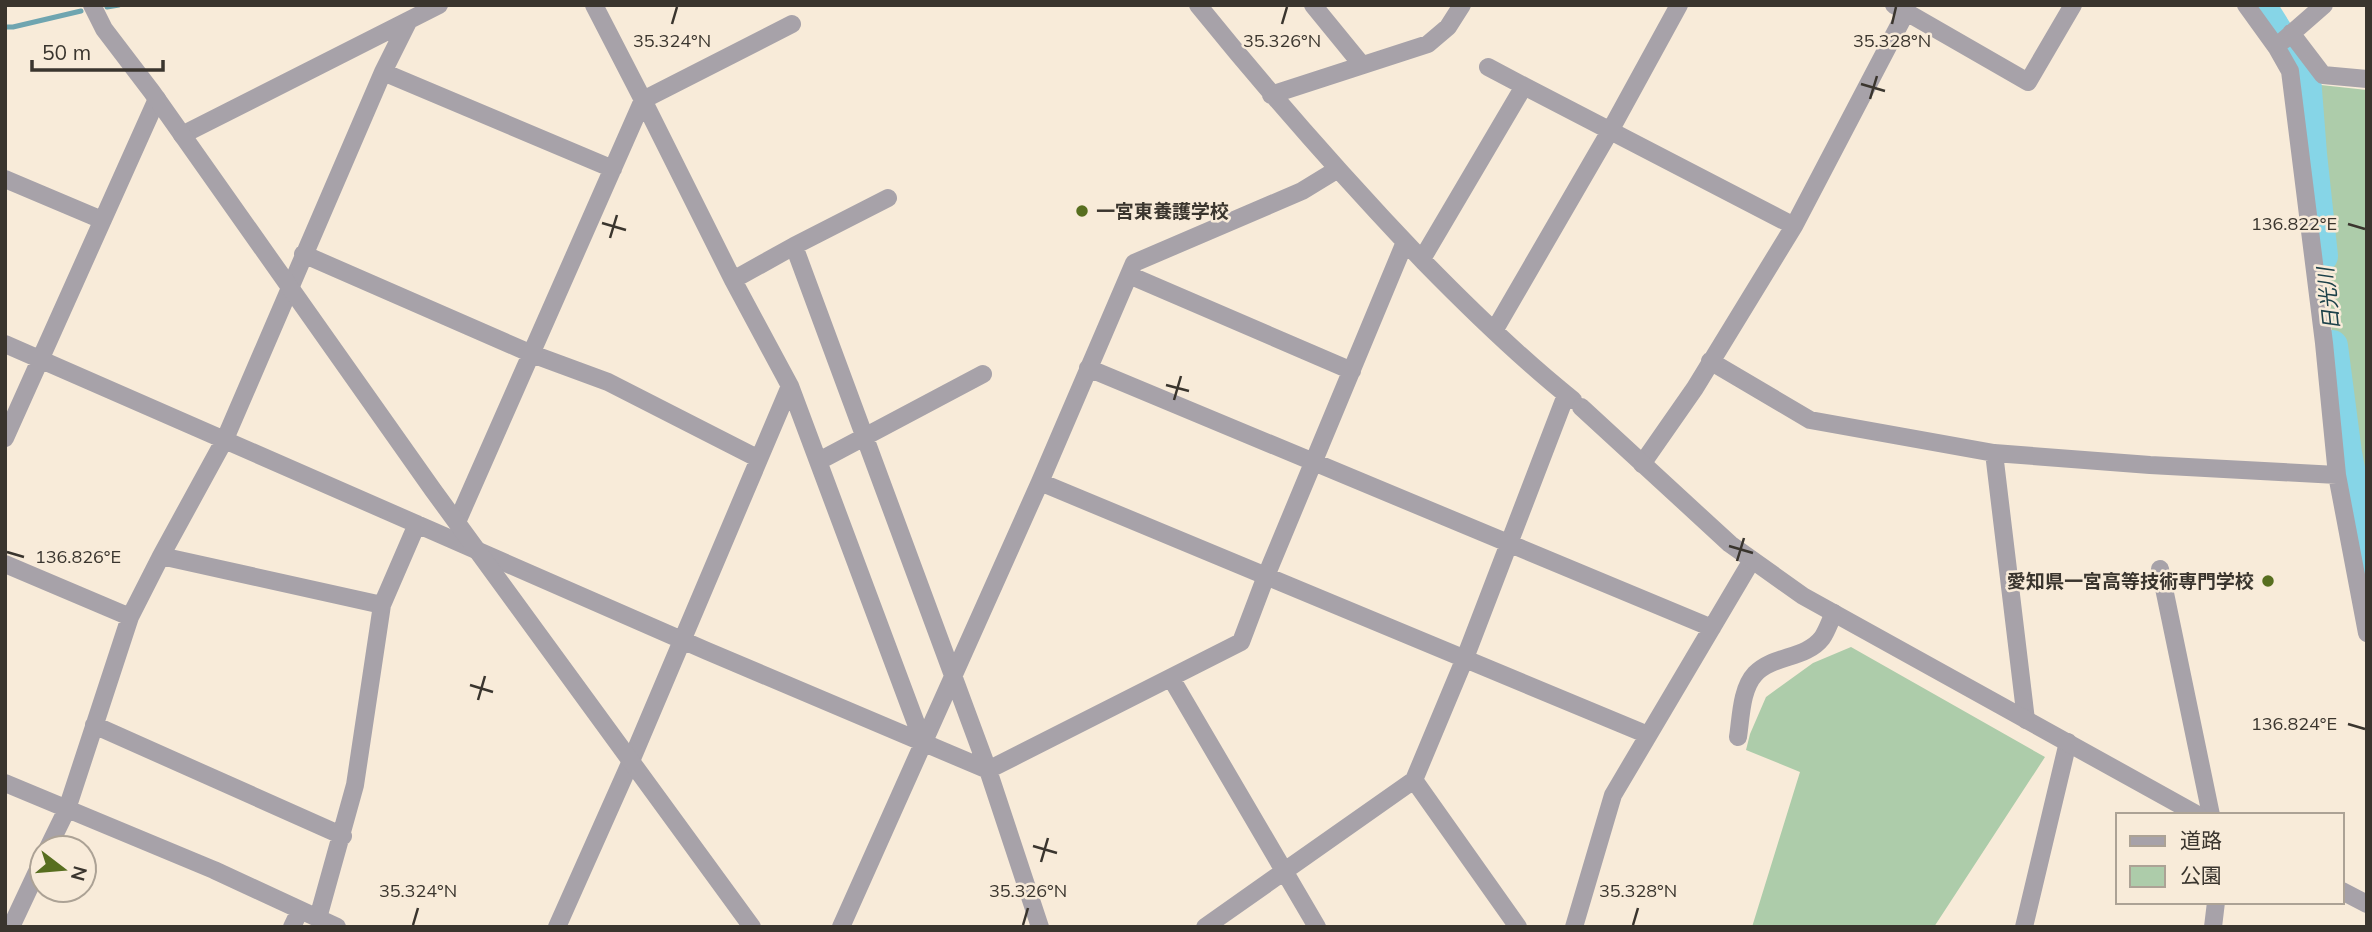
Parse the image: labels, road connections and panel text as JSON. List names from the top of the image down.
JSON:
{
  "water": ["日光川"],
  "places": ["一宮東養護学校", "愛知県一宮高等技術専門学校"],
  "legend": ["道路", "公園"],
  "scale_bar": "50 m",
  "north": "right",
  "coordinates": [
    "35.324°N",
    "35.326°N",
    "35.328°N",
    "136.822°E",
    "136.826°E",
    "136.824°E"
  ]
}
